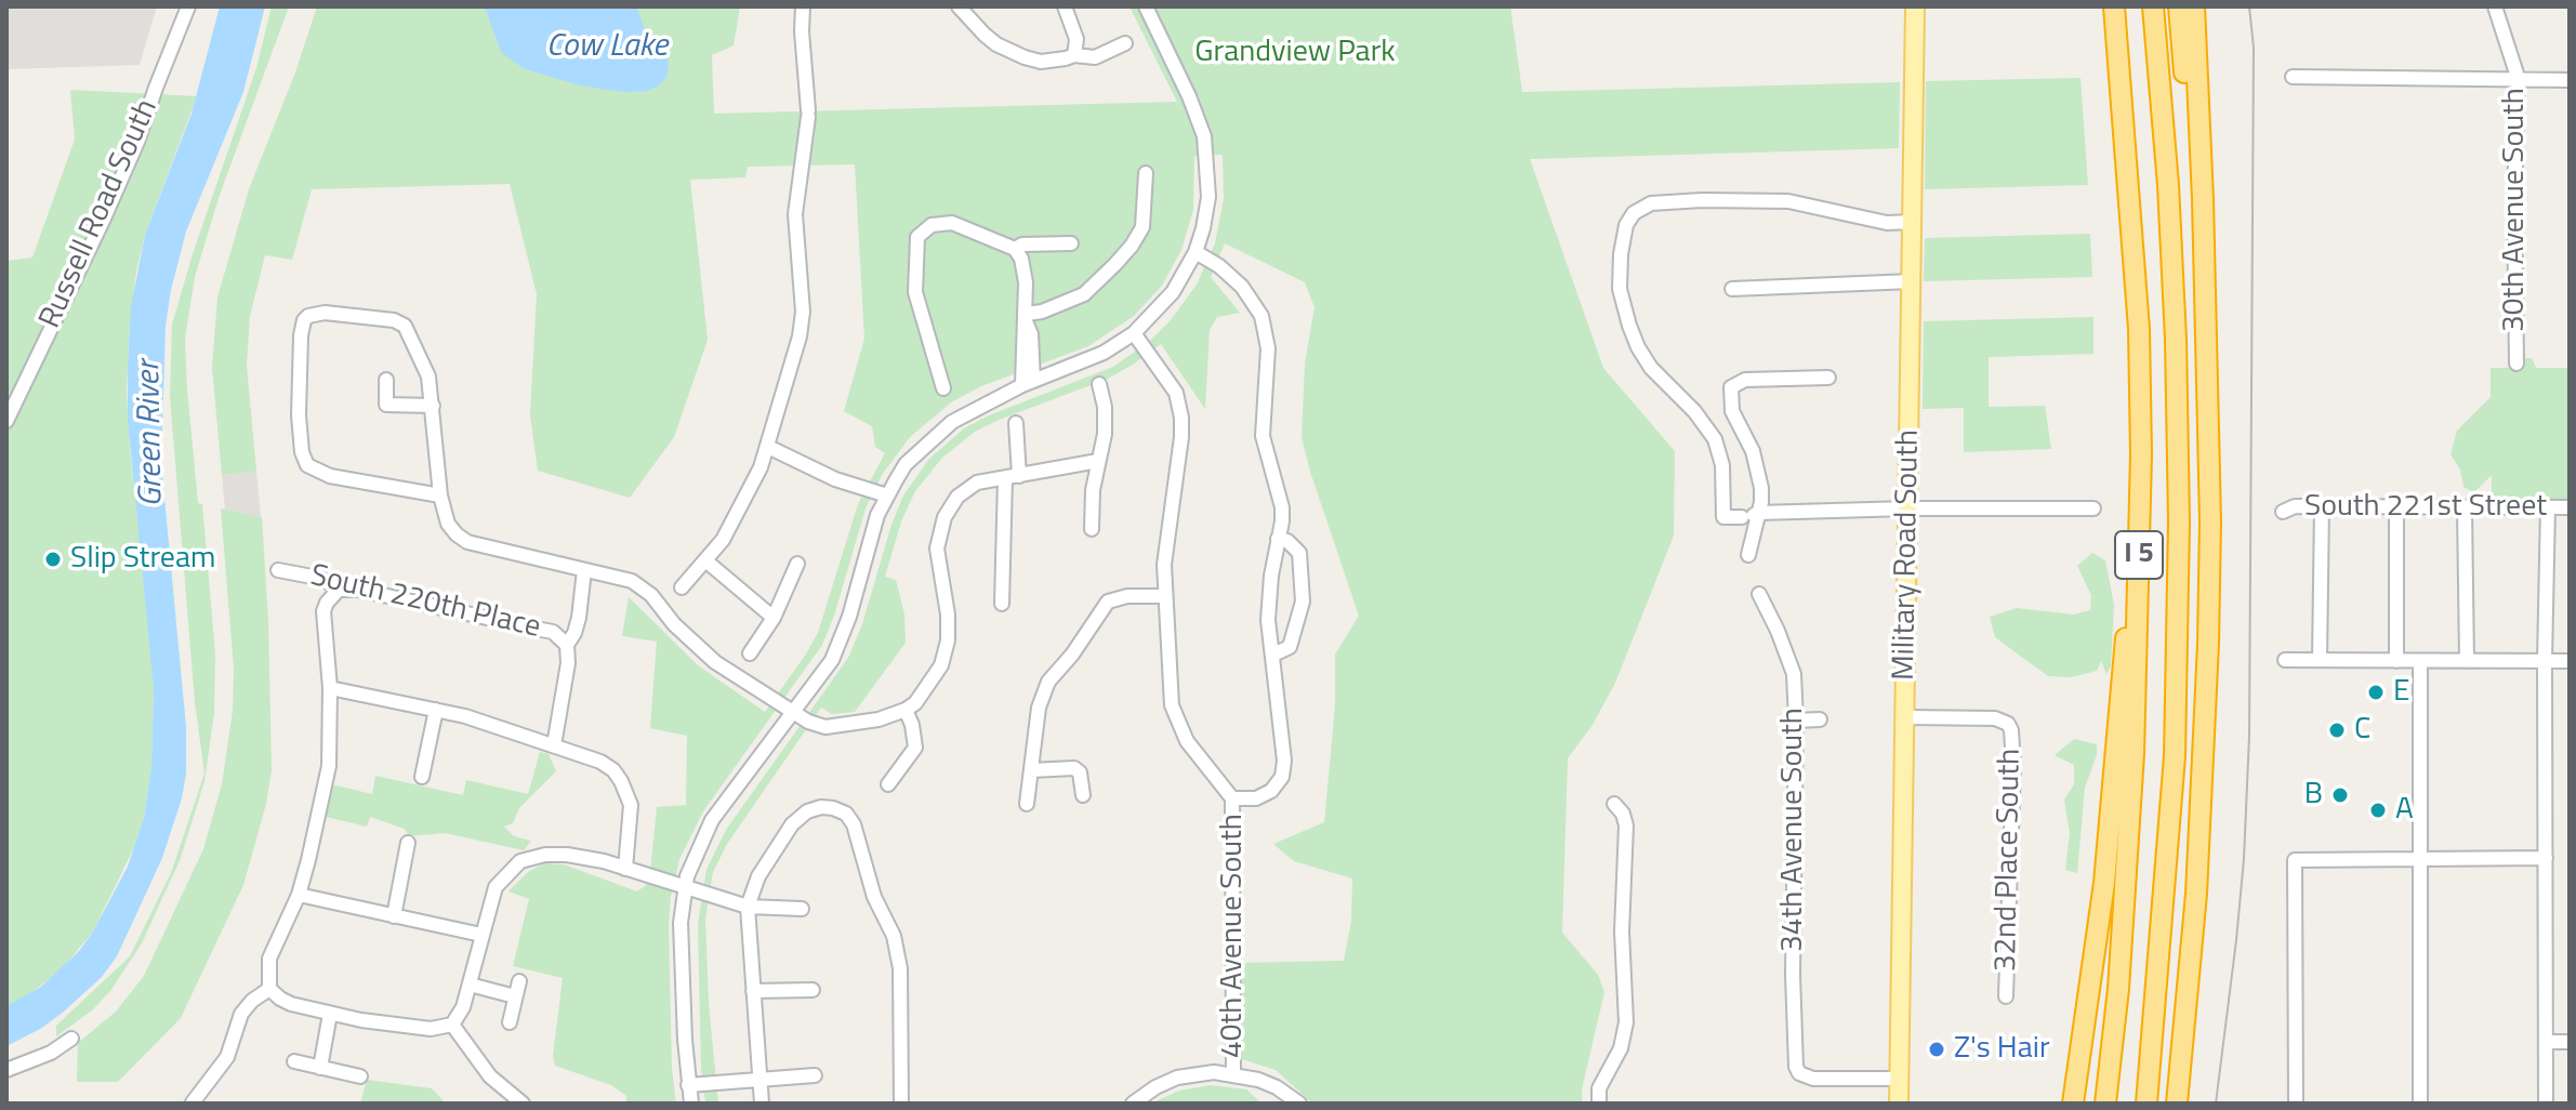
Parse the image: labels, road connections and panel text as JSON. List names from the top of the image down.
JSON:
{
  "streets": {
    "highway": ["I 5"],
    "main road": ["Military Road South"],
    "street": [
      "30th Avenue South",
      "Russell Road South",
      "South 221st Street",
      "South 220th Place",
      "34th Avenue South",
      "32nd Place South",
      "40th Avenue South"
    ]
  },
  "crossings": [
    ["Military Road South", "34th Avenue South"],
    ["Military Road South", "32nd Place South"]
  ],
  "water": ["Cow Lake", "Green River"],
  "parks": ["Grandview Park"],
  "places": [
    "Slip Stream",
    "E",
    "C",
    "B",
    "A",
    "Z's Hair"
  ]
}
